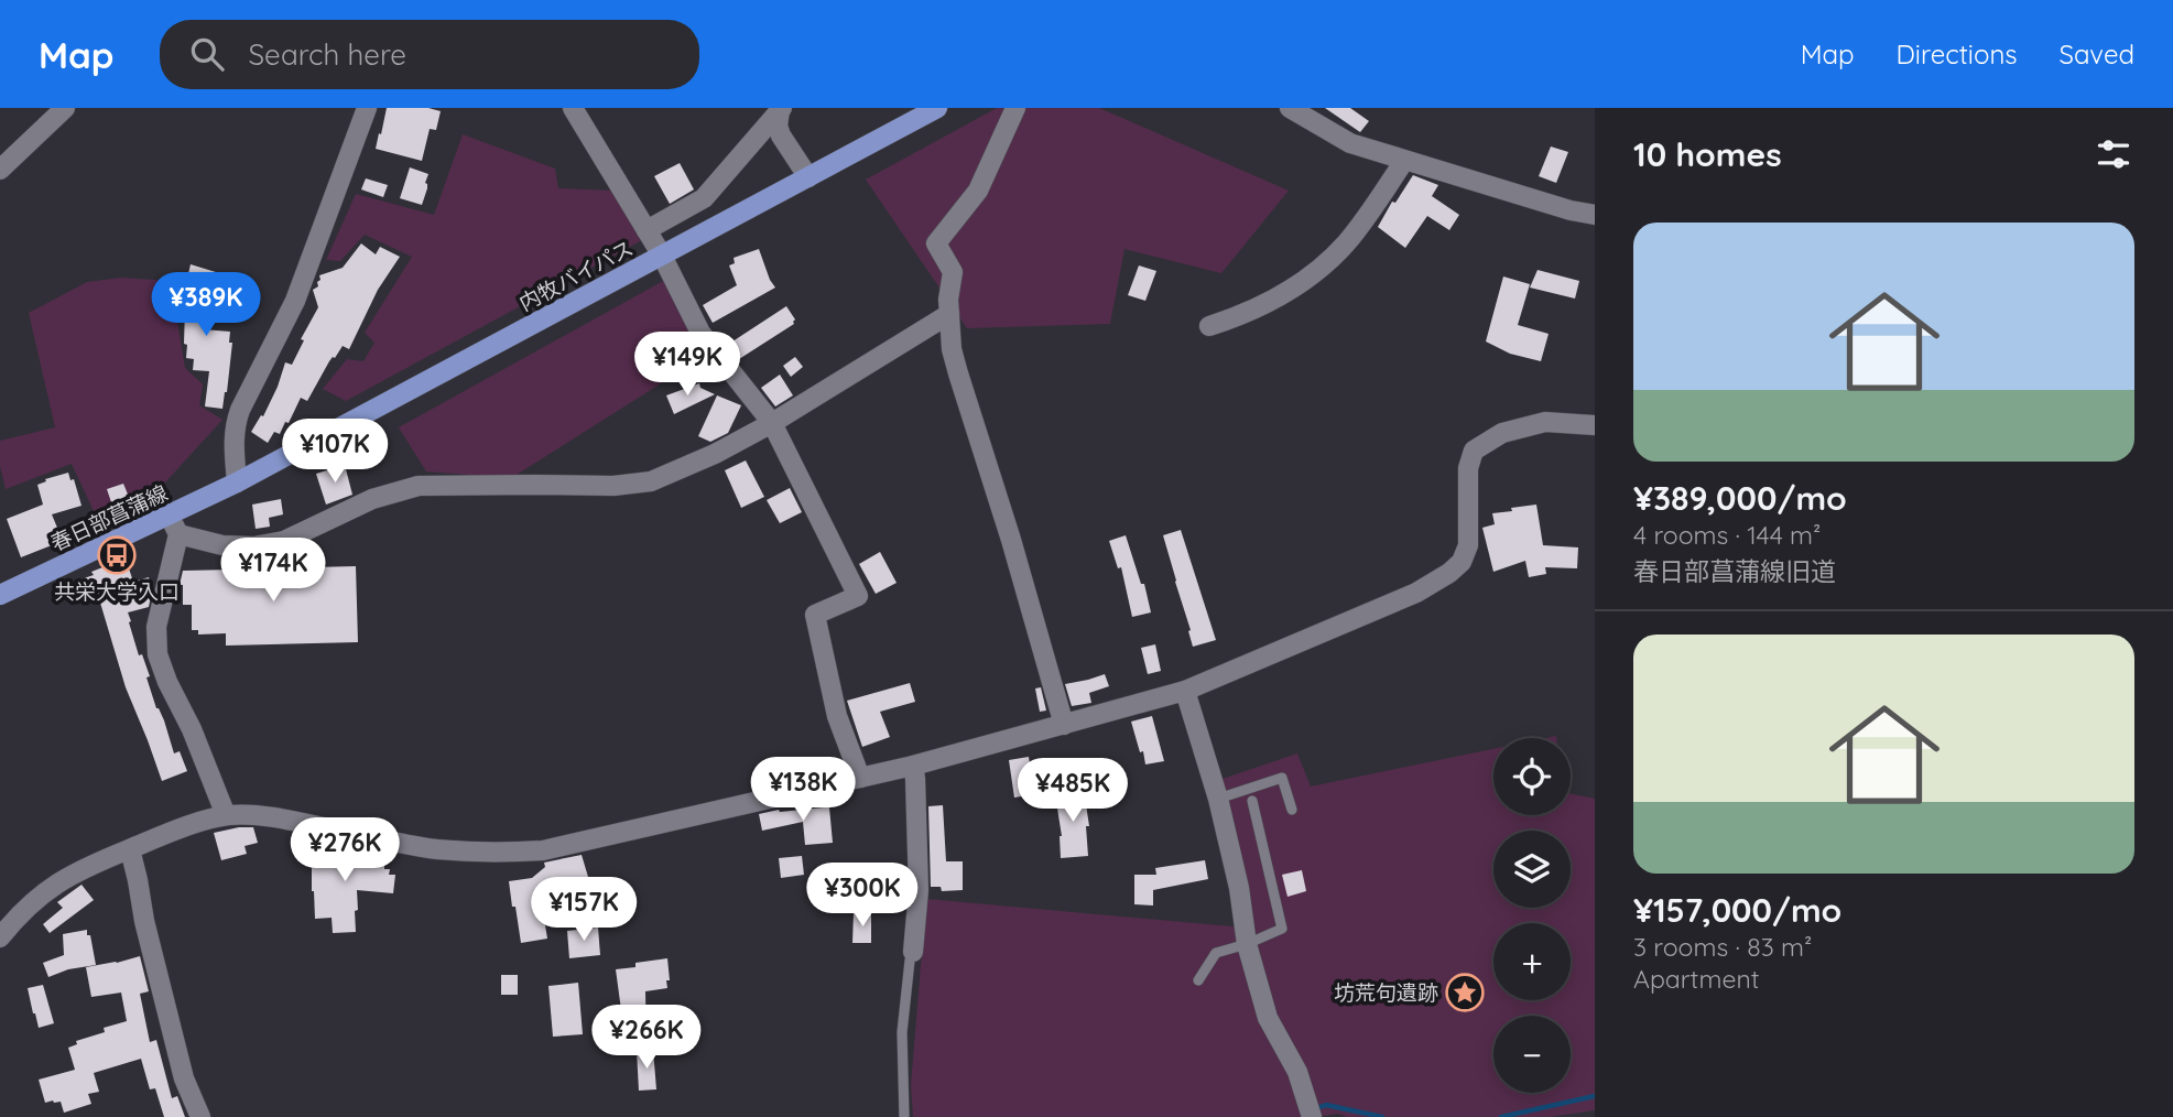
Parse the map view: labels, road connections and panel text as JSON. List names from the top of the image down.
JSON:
{
  "streets": {
    "main road": ["内牧バイパス", "春日部菖蒲線"]
  },
  "crossings": [
    ["内牧バイパス", "春日部菖蒲線"]
  ],
  "places": {
    "bus stop": ["共栄大学入口"],
    "place": ["坊荒句遺跡"]
  },
  "page": {
    "header": "Map",
    "search": "Search here",
    "nav": ["Map", "Directions", "Saved"],
    "heading": "10 homes",
    "list": [
      {
        "name": "¥389,000/mo",
        "note": "4 rooms · 144 m² · 春日部菖蒲線旧道"
      },
      {
        "name": "¥157,000/mo",
        "note": "3 rooms · 83 m² · Apartment"
      }
    ],
    "price": [
      "¥389K",
      "¥149K",
      "¥107K",
      "¥174K",
      "¥138K",
      "¥485K",
      "¥276K",
      "¥300K",
      "¥157K",
      "¥266K"
    ],
    "map_buttons": ["+", "−"]
  }
}
